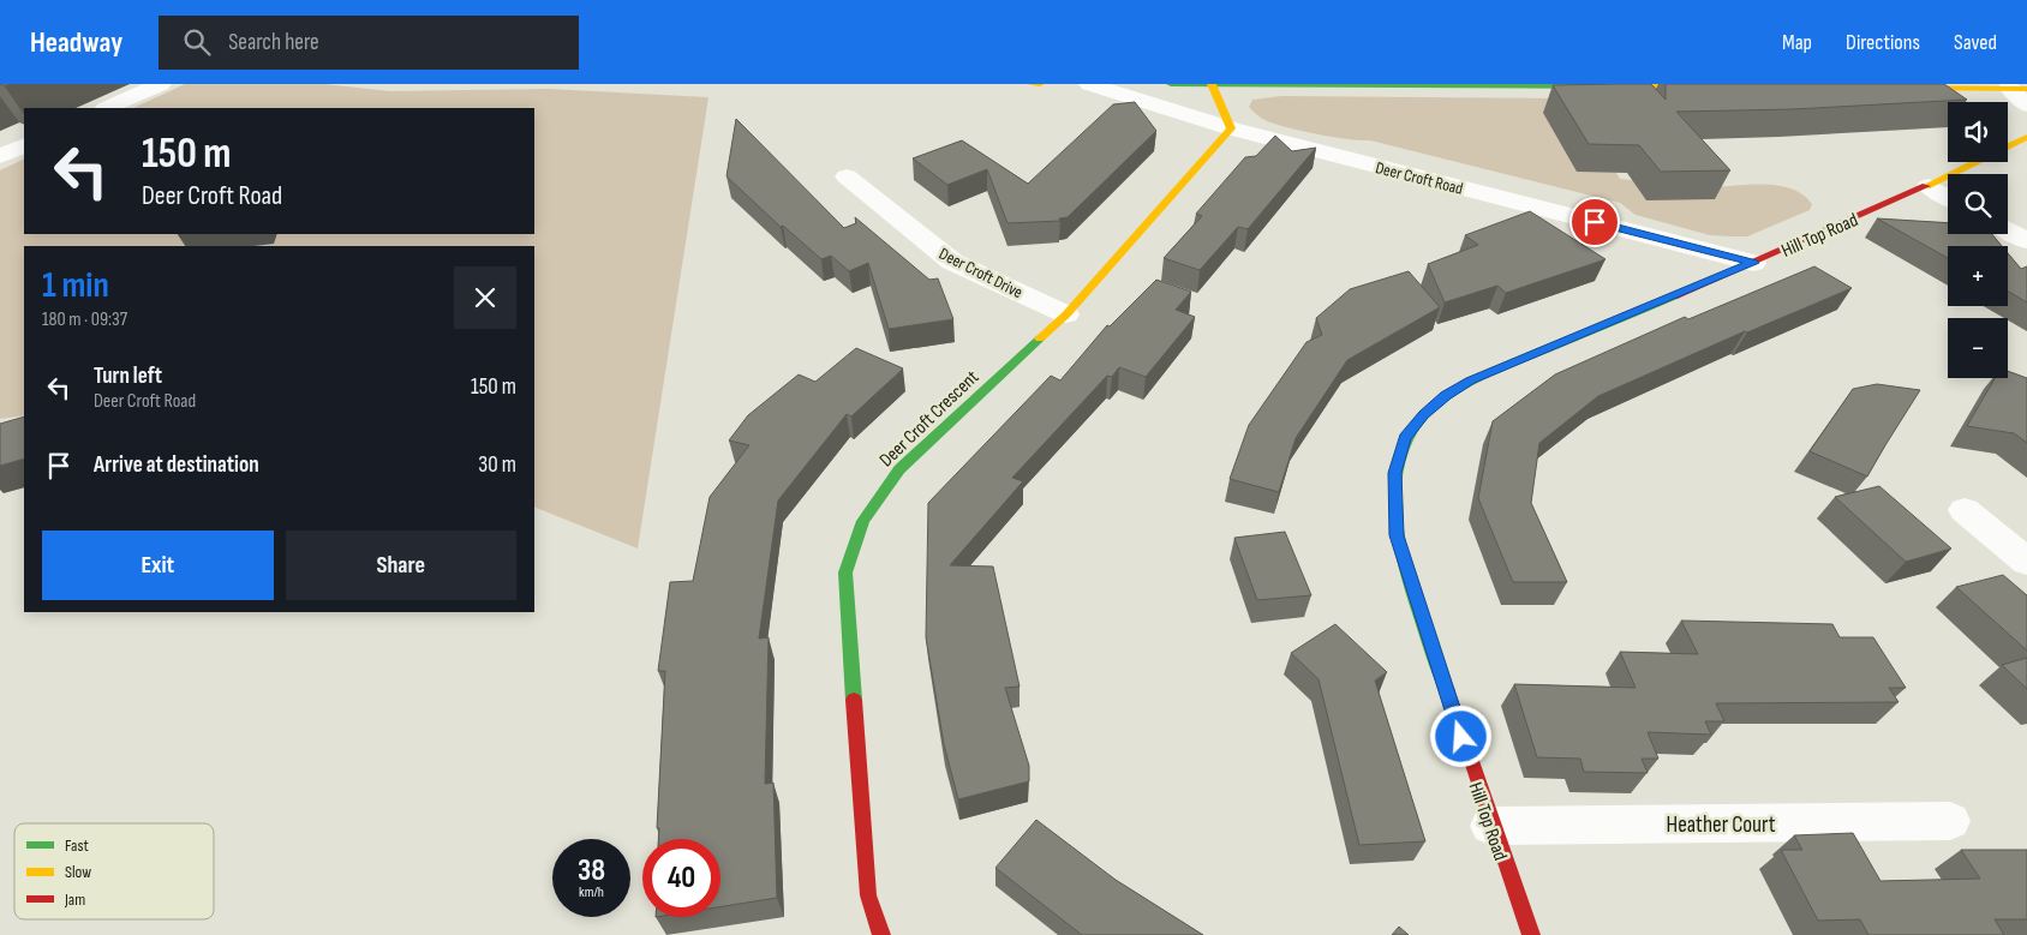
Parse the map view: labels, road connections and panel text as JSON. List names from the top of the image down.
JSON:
{
  "streets": {
    "street": [
      "Deer Croft Road",
      "Hill Top Road",
      "Deer Croft Drive",
      "Deer Croft Crescent",
      "Heather Court"
    ]
  },
  "crossings": [
    ["Deer Croft Road", "Hill Top Road"],
    ["Deer Croft Road", "Deer Croft Crescent"],
    ["Hill Top Road", "Heather Court"],
    ["Deer Croft Drive", "Deer Croft Crescent"]
  ],
  "legend": ["Fast", "Slow", "Jam"],
  "page": {
    "header": "Headway",
    "search": "Search here",
    "nav": ["Map", "Directions", "Saved"],
    "map_buttons": ["+", "−"],
    "turn": ["150 m", "Deer Croft Road"],
    "heading": ["1 min", "180 m · 09:37"],
    "list": [
      {
        "name": "Turn left",
        "note": "Deer Croft Road",
        "value": "150 m"
      },
      {
        "name": "Arrive at destination",
        "value": "30 m"
      }
    ],
    "buttons": ["Exit", "Share"],
    "speed": "38 km/h",
    "limit": "40"
  }
}
